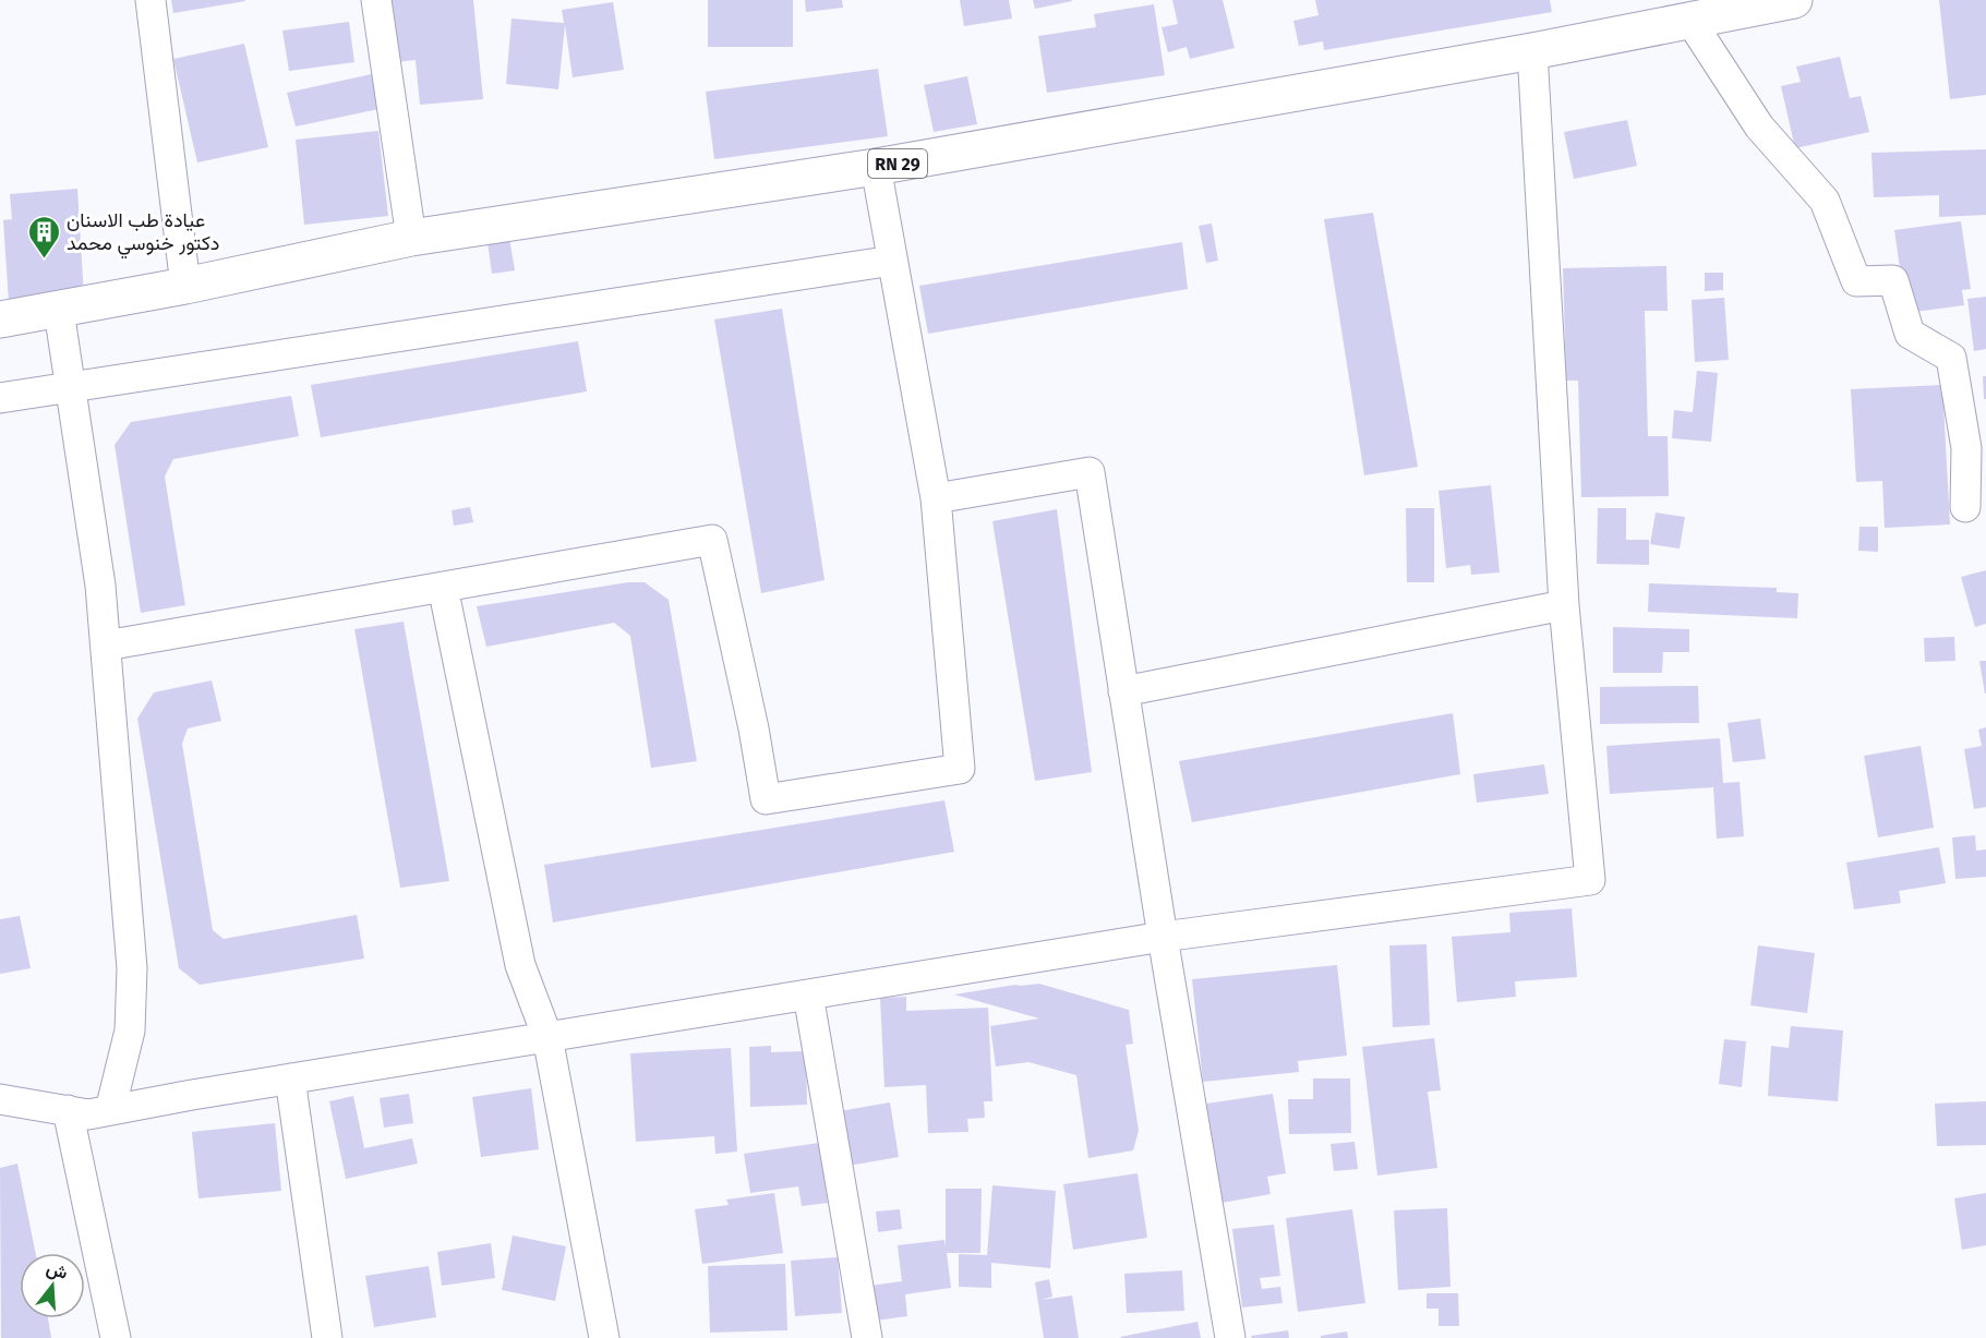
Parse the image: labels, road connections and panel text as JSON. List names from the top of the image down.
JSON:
{
  "streets": {
    "main road": ["RN 29"]
  },
  "places": {
    "building": ["عيادة طب الاسنان دكتور خنوسي محمد"]
  },
  "north": "top"
}
